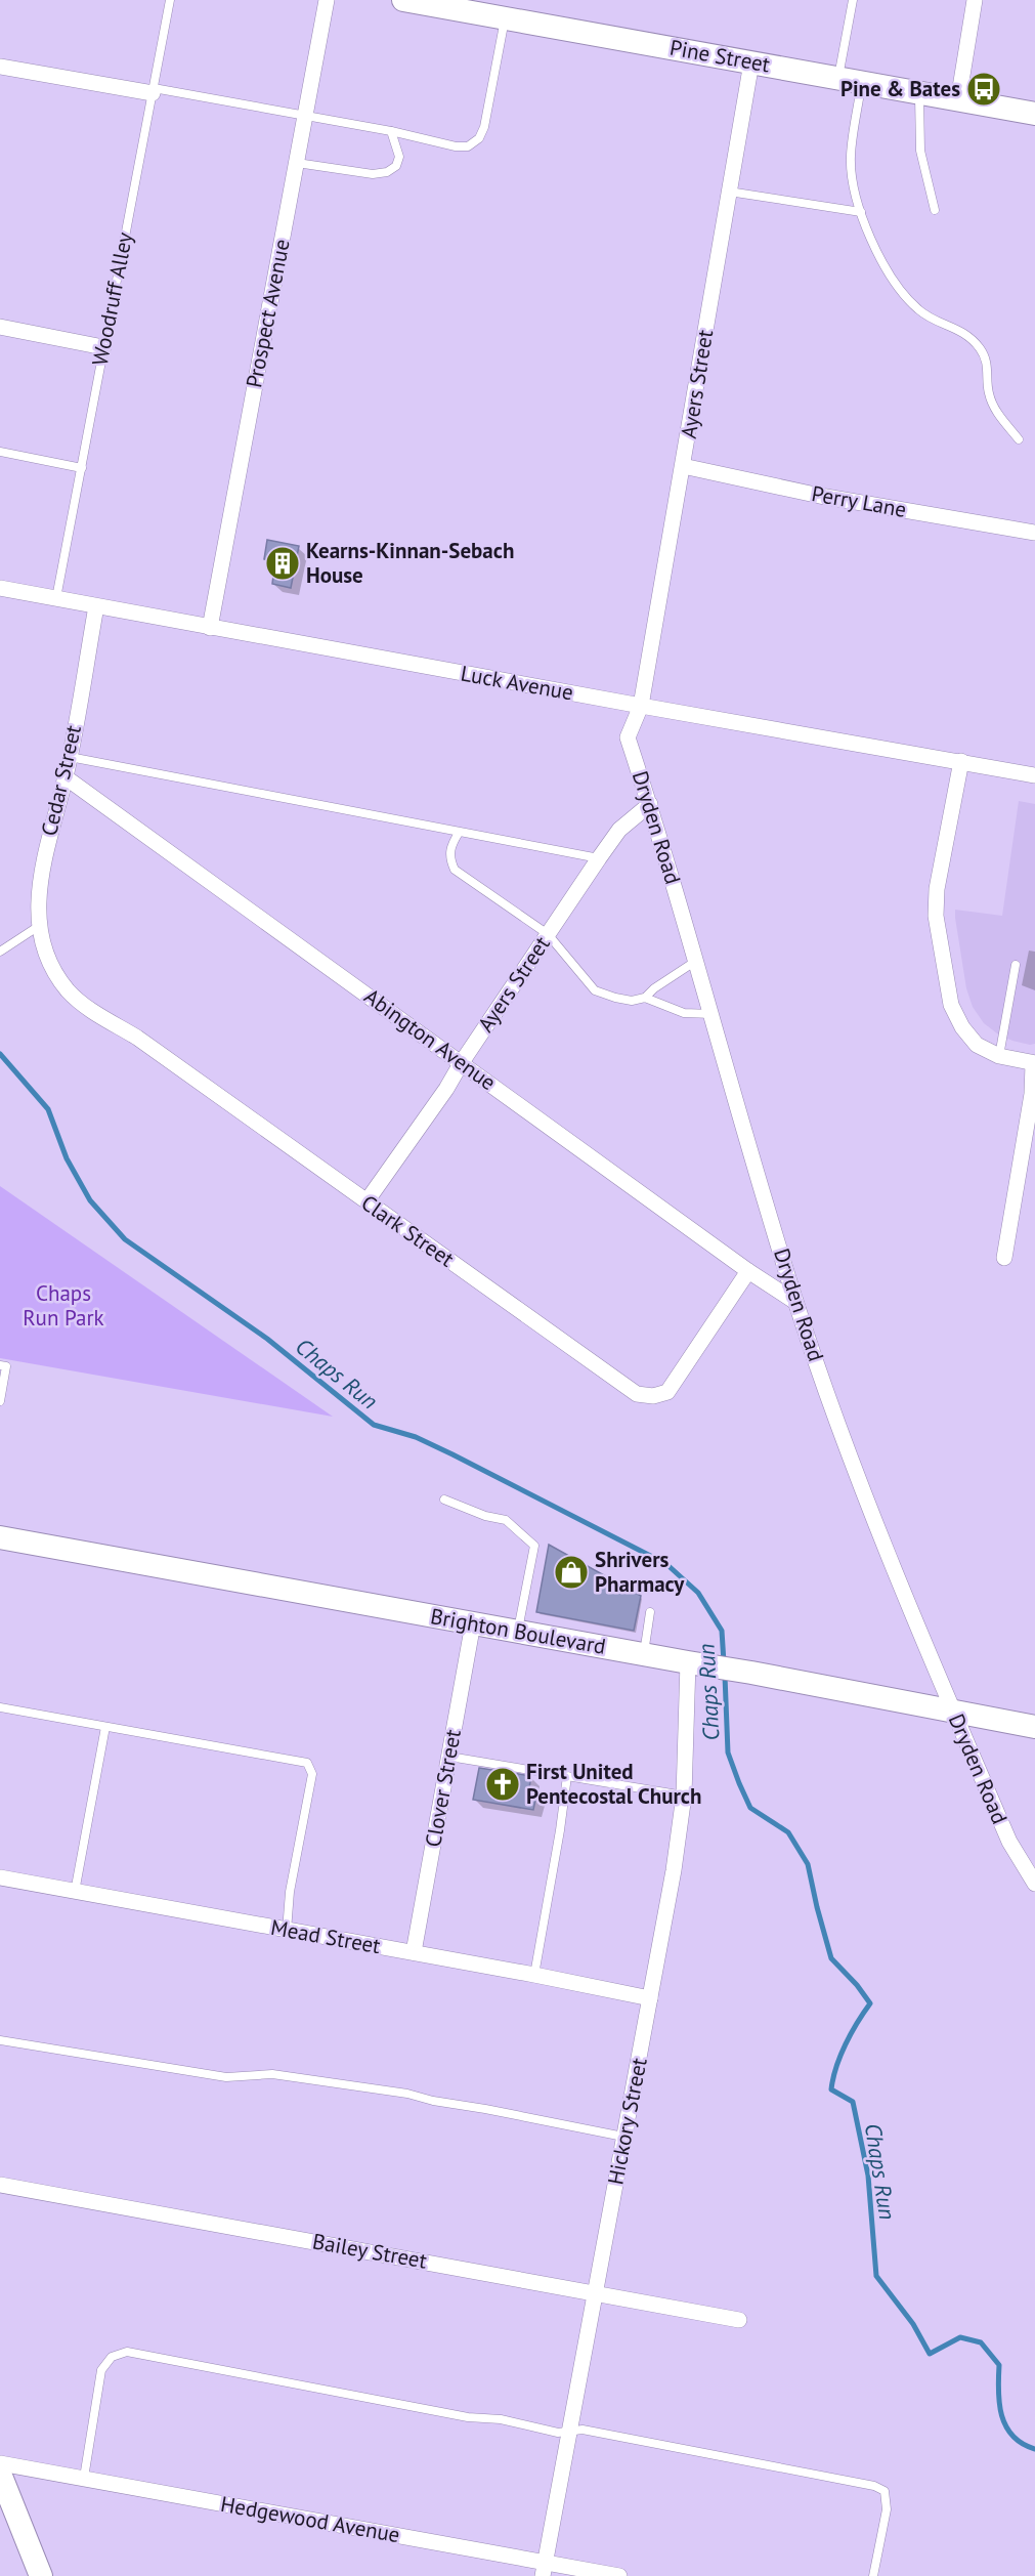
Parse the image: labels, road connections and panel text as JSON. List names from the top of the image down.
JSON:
{
  "streets": {
    "street": [
      "Pine Street",
      "Prospect Avenue",
      "Ayers Street",
      "Perry Lane",
      "Luck Avenue",
      "Cedar Street",
      "Dryden Road",
      "Abington Avenue",
      "Clark Street",
      "Brighton Boulevard",
      "Clover Street",
      "Mead Street",
      "Hickory Street",
      "Bailey Street",
      "Hedgewood Avenue"
    ],
    "lane": ["Woodruff Alley"]
  },
  "crossings": [
    ["Pine Street", "Ayers Street"],
    ["Woodruff Alley", "Luck Avenue"],
    ["Prospect Avenue", "Luck Avenue"],
    ["Ayers Street", "Perry Lane"],
    ["Ayers Street", "Luck Avenue"],
    ["Ayers Street", "Dryden Road"],
    ["Ayers Street", "Abington Avenue"],
    ["Ayers Street", "Clark Street"],
    ["Luck Avenue", "Cedar Street"],
    ["Luck Avenue", "Dryden Road"],
    ["Cedar Street", "Abington Avenue"],
    ["Cedar Street", "Clark Street"],
    ["Dryden Road", "Abington Avenue"],
    ["Dryden Road", "Brighton Boulevard"],
    ["Abington Avenue", "Clark Street"],
    ["Brighton Boulevard", "Clover Street"],
    ["Brighton Boulevard", "Hickory Street"],
    ["Clover Street", "Mead Street"],
    ["Mead Street", "Hickory Street"],
    ["Hickory Street", "Bailey Street"],
    ["Hickory Street", "Hedgewood Avenue"]
  ],
  "water": ["Chaps Run"],
  "parks": ["Chaps Run Park"],
  "places": {
    "bus stop": ["Pine & Bates"],
    "building": ["Kearns-Kinnan-Sebach House"],
    "shop": ["Shrivers Pharmacy"],
    "church": ["First United Pentecostal Church"]
  }
}
